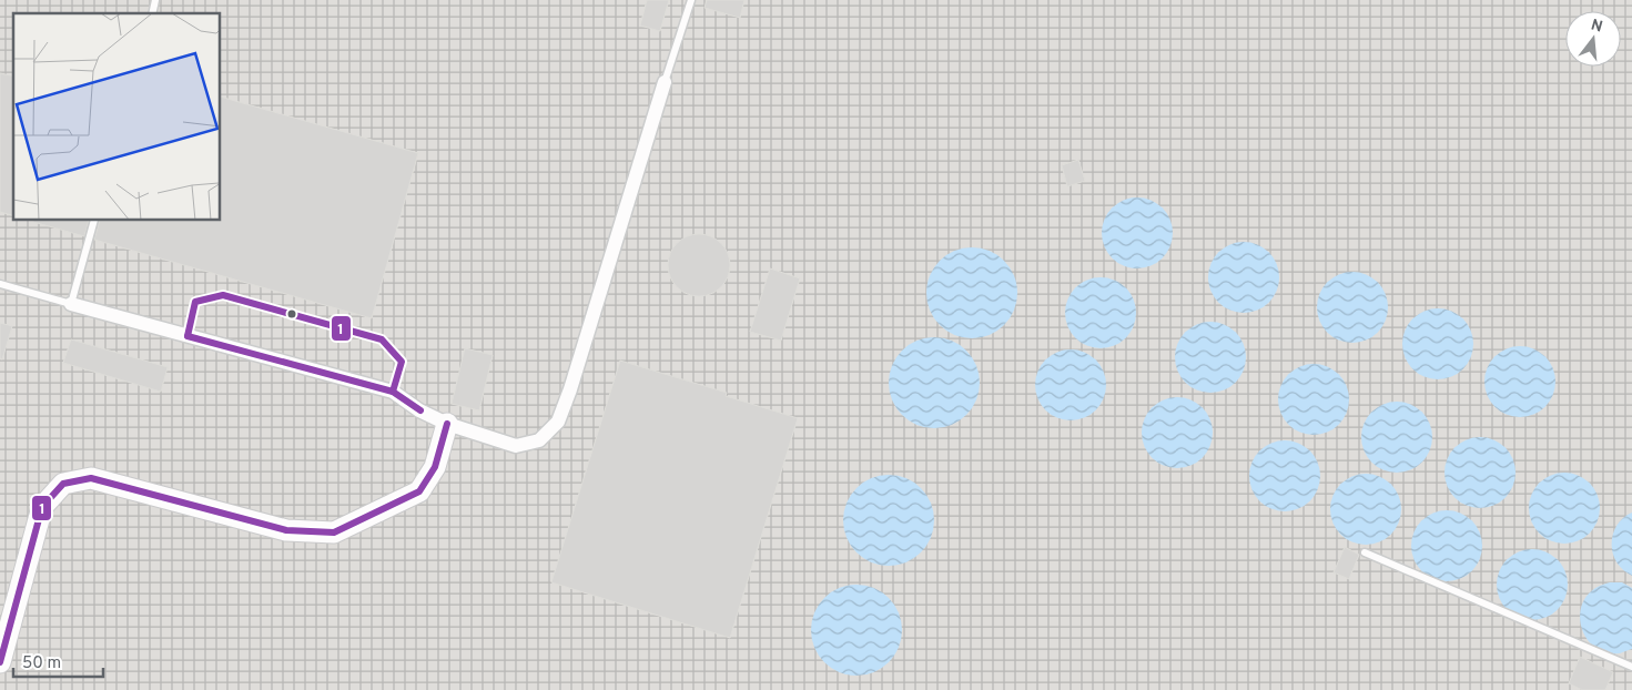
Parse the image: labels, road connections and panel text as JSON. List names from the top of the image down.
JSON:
{
  "lines": ["transit line 1"],
  "scale_bar": "50 m",
  "north": "top"
}
